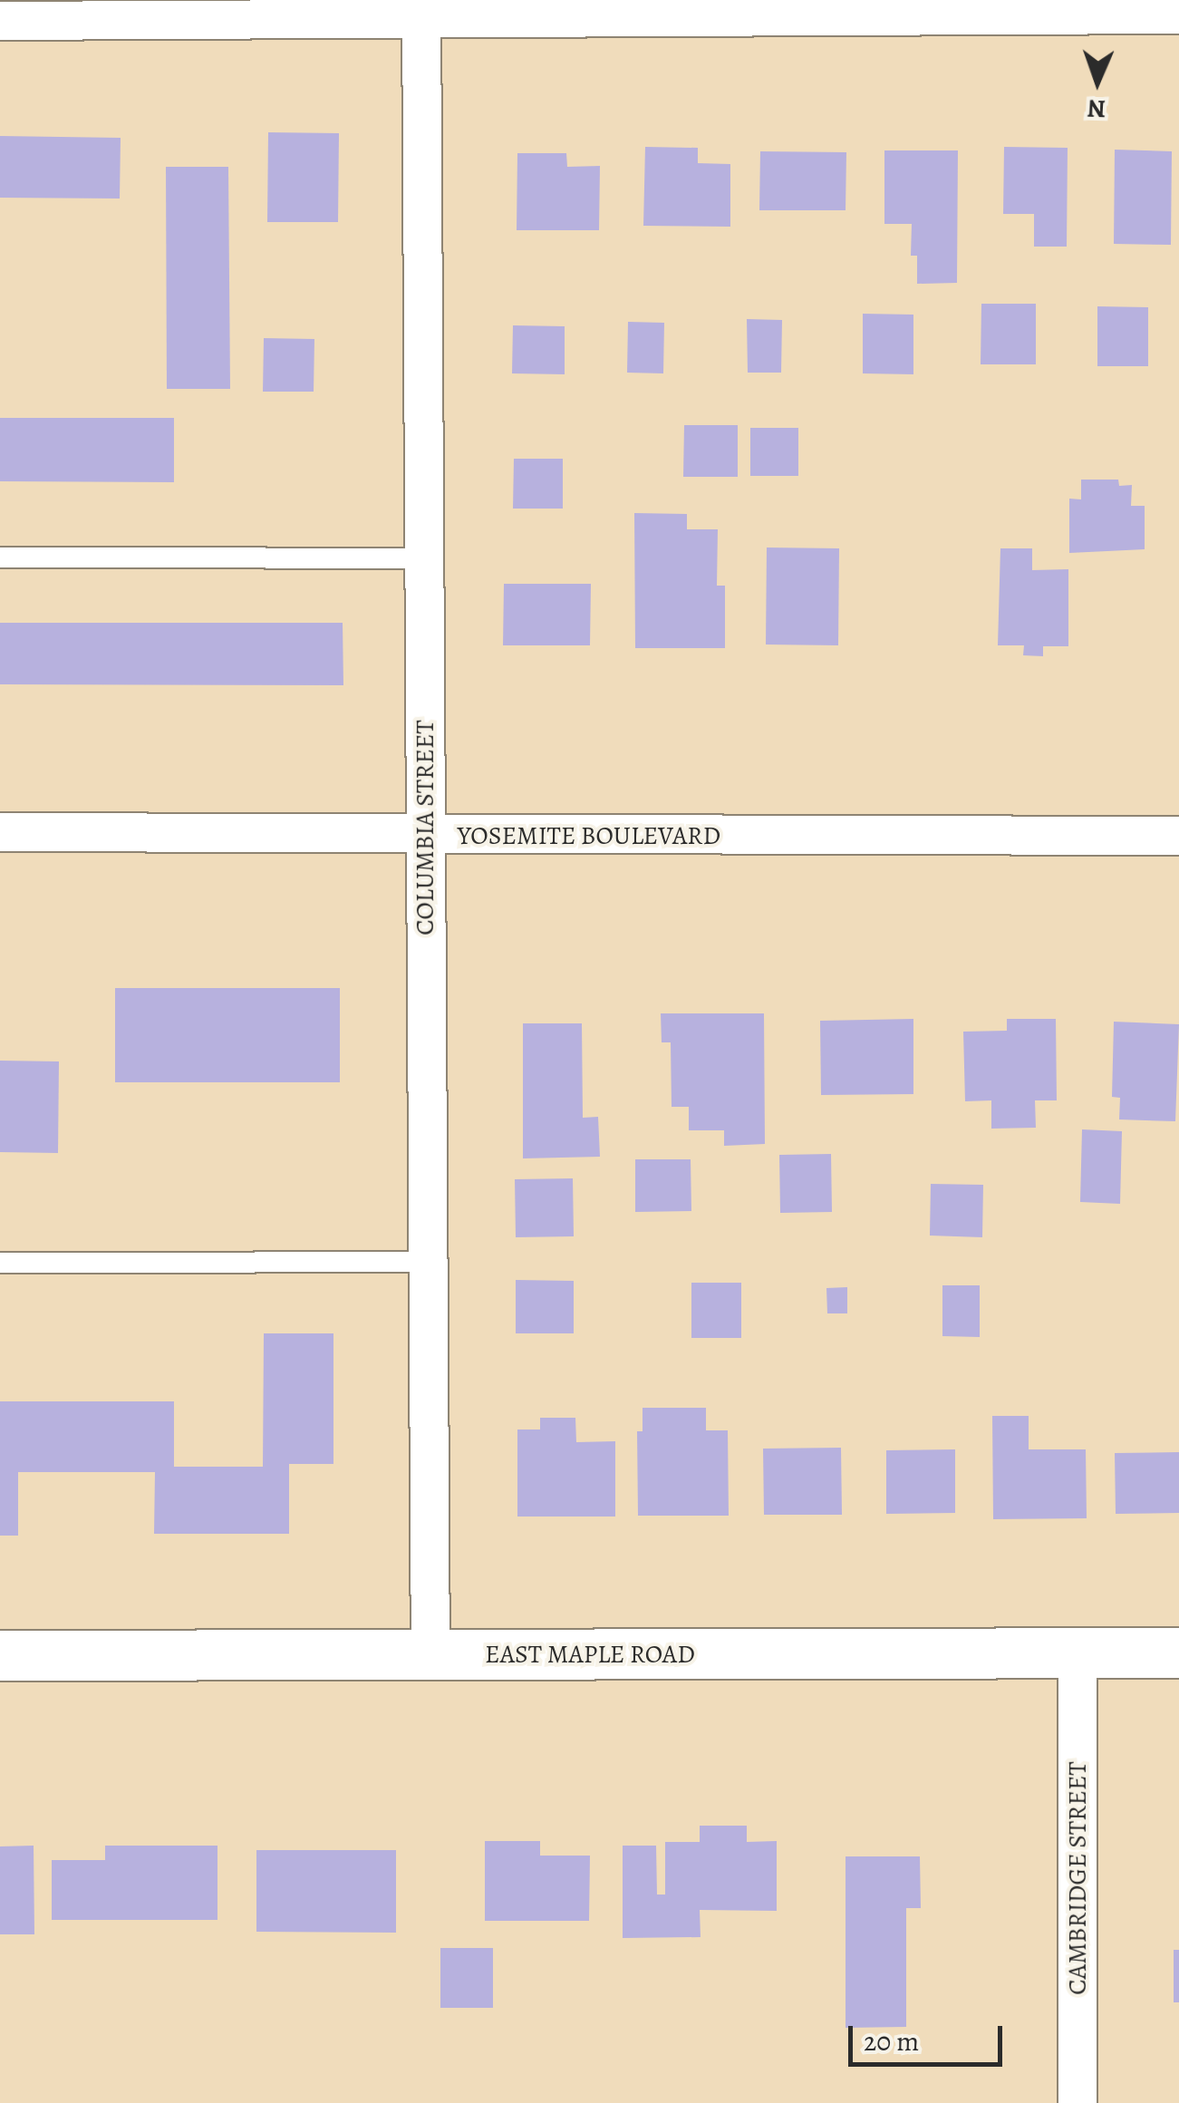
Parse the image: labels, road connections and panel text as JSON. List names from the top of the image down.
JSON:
{
  "streets": {
    "main road": ["EAST MAPLE ROAD"],
    "street": ["COLUMBIA STREET", "YOSEMITE BOULEVARD", "CAMBRIDGE STREET"]
  },
  "crossings": [
    ["COLUMBIA STREET", "YOSEMITE BOULEVARD"],
    ["COLUMBIA STREET", "EAST MAPLE ROAD"],
    ["EAST MAPLE ROAD", "CAMBRIDGE STREET"]
  ],
  "scale_bar": "20 m",
  "north": "bottom"
}
